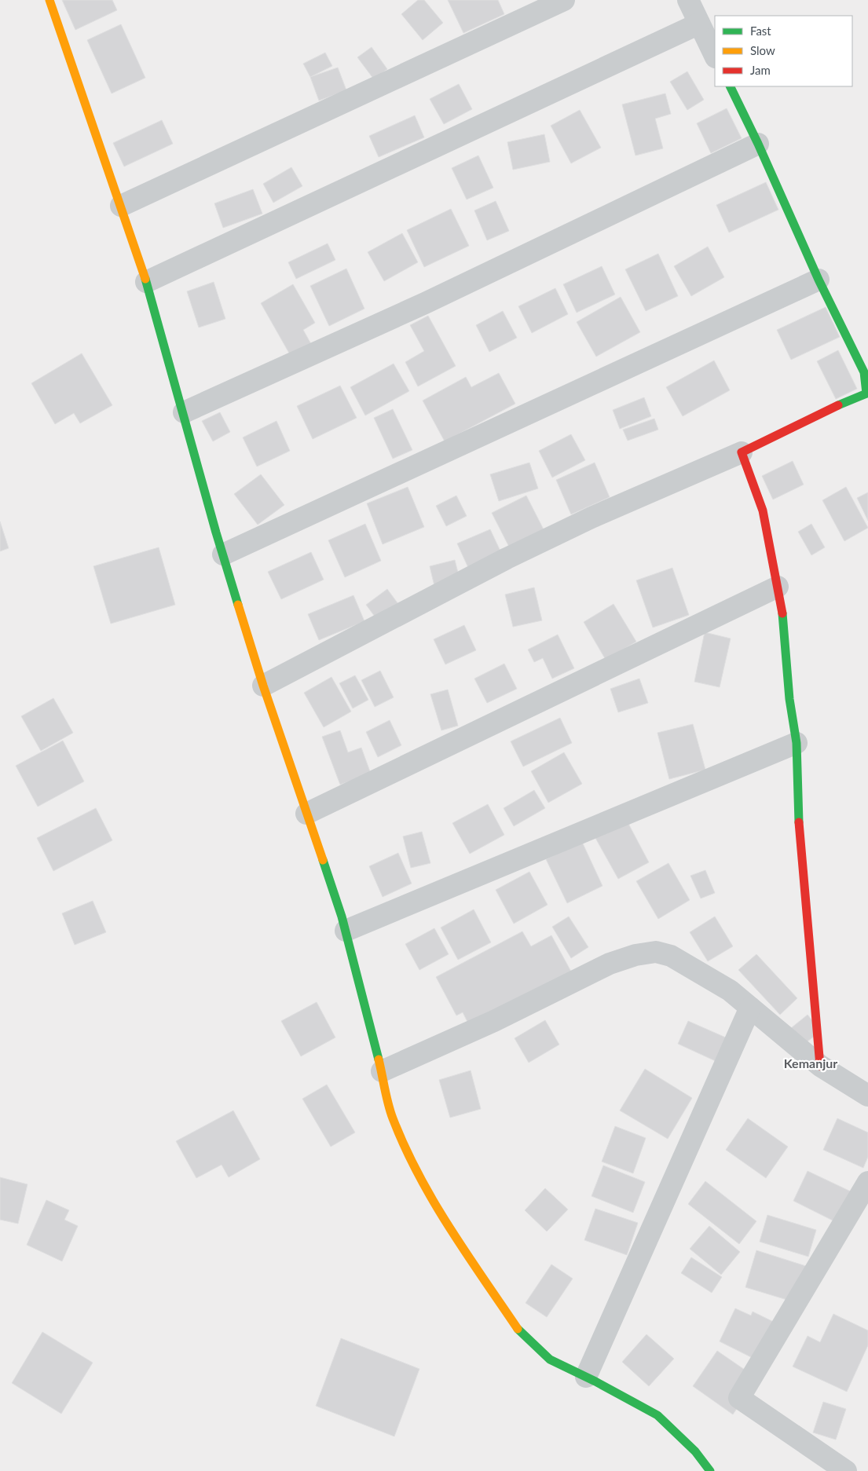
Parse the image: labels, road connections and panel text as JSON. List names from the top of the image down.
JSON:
{
  "districts": ["Kemanjur"],
  "legend": ["Fast", "Slow", "Jam"]
}
